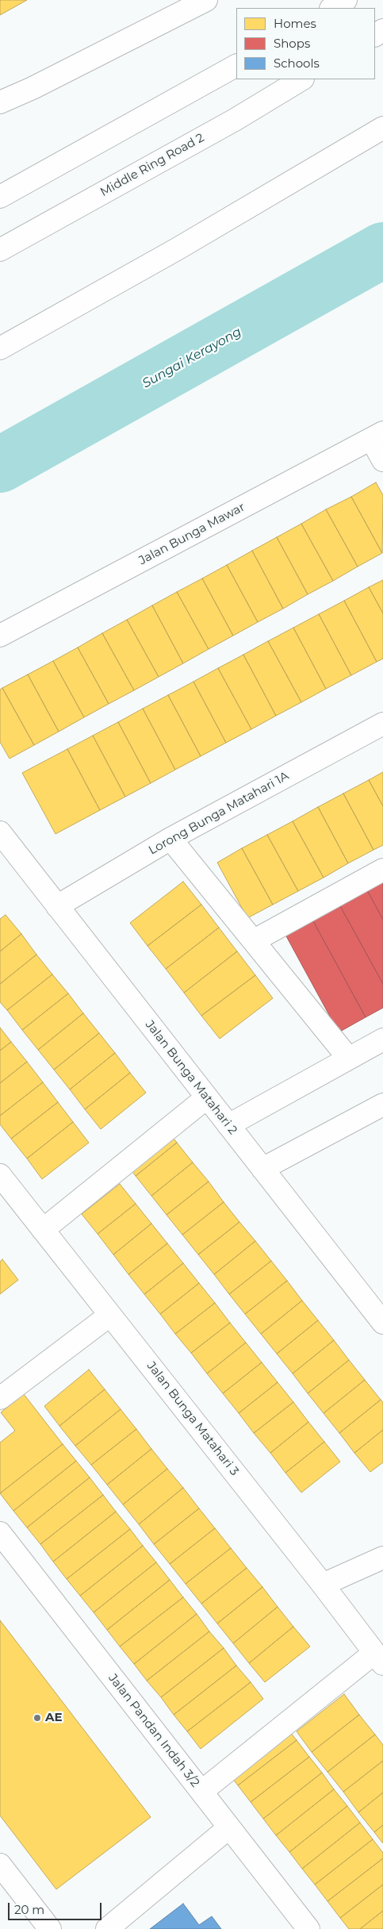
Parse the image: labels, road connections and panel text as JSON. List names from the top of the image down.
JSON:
{
  "streets": {
    "main road": [
      "Middle Ring Road 2",
      "Jalan Bunga Mawar",
      "Lorong Bunga Matahari 1A",
      "Jalan Bunga Matahari 2",
      "Jalan Bunga Matahari 3",
      "Jalan Pandan Indah 3/2"
    ]
  },
  "crossings": [
    ["Lorong Bunga Matahari 1A", "Jalan Bunga Matahari 2"]
  ],
  "water": ["Sungai Kerayong"],
  "places": ["AE"],
  "legend": ["Homes", "Shops", "Schools"],
  "scale_bar": "20 m"
}
